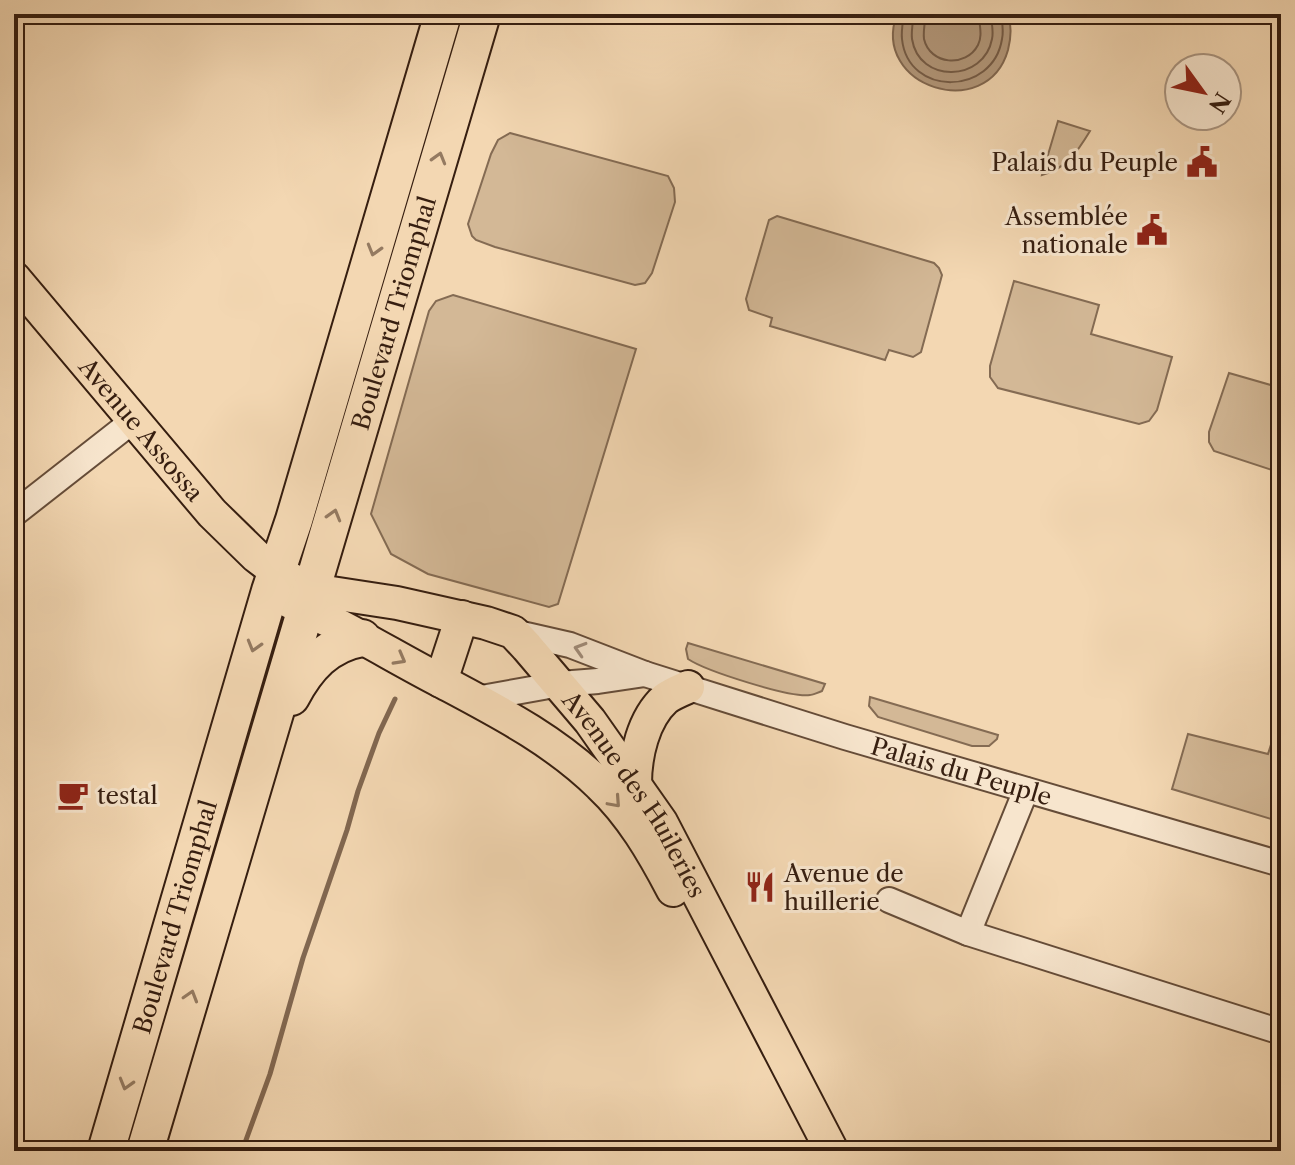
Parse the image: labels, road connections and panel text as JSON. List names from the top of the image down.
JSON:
{
  "streets": {
    "highway": ["Boulevard Triomphal"],
    "main road": ["Avenue Assossa", "Avenue des Huileries"],
    "street": ["Palais du Peuple"]
  },
  "crossings": [
    ["Boulevard Triomphal", "Avenue Assossa"],
    ["Boulevard Triomphal", "Avenue des Huileries"],
    ["Avenue Assossa", "Avenue des Huileries"],
    ["Palais du Peuple", "Avenue des Huileries"]
  ],
  "places": {
    "public building": ["Palais du Peuple", "Assemblée nationale"],
    "cafe": ["testal"],
    "restaurant": ["Avenue de huillerie"]
  },
  "north": "bottom right"
}
